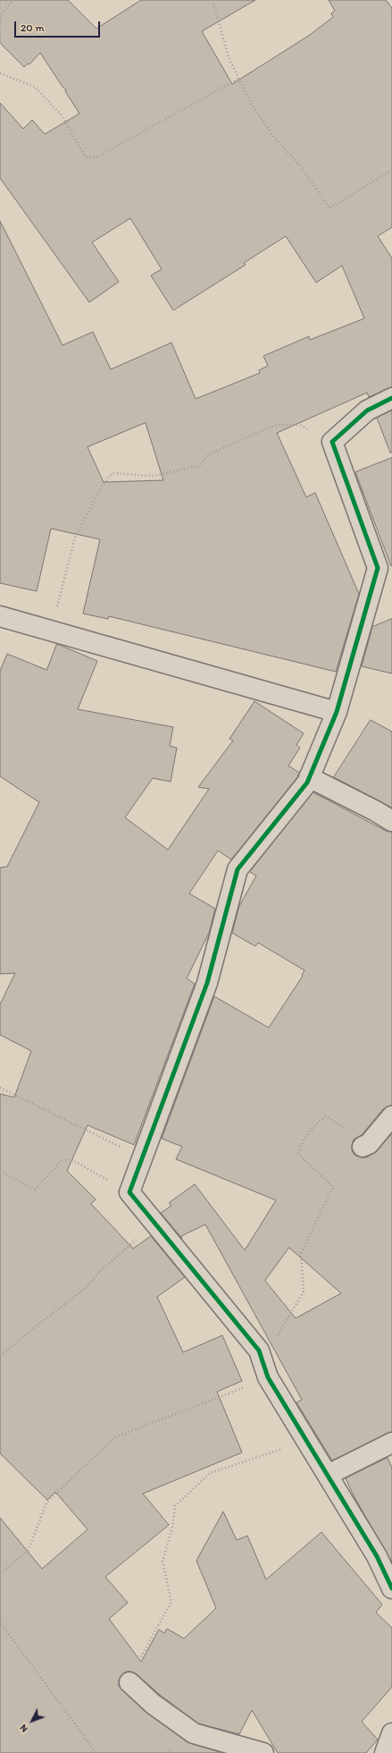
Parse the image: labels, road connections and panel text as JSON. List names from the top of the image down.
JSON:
{
  "scale_bar": "20 m",
  "north": "bottom left"
}
